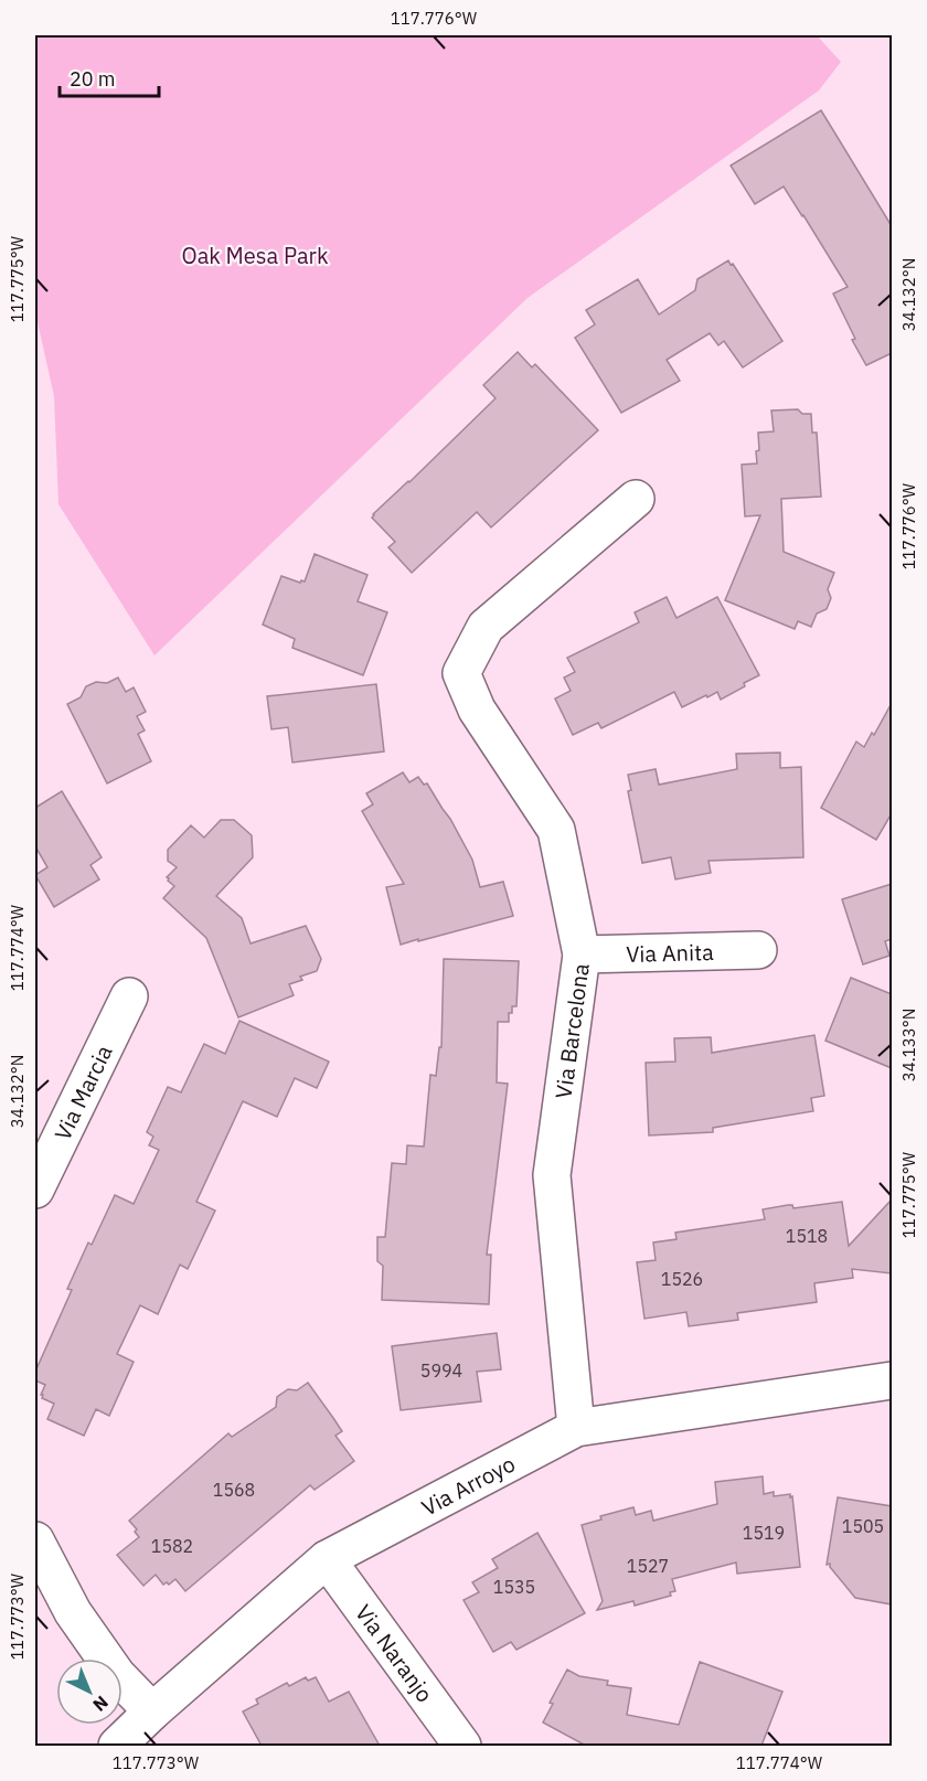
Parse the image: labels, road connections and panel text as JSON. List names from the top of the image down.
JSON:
{
  "streets": {
    "street": [
      "Via Anita",
      "Via Barcelona",
      "Via Marcia",
      "Via Arroyo",
      "Via Naranjo"
    ]
  },
  "crossings": [
    ["Via Anita", "Via Barcelona"],
    ["Via Barcelona", "Via Arroyo"],
    ["Via Arroyo", "Via Naranjo"]
  ],
  "parks": ["Oak Mesa Park"],
  "house_numbers": [
    "1518",
    "1526",
    "5994",
    "1568",
    "1505",
    "1519",
    "1582",
    "1527",
    "1535"
  ],
  "scale_bar": "20 m",
  "north": "bottom right",
  "coordinates": [
    "117.776°W",
    "117.775°W",
    "34.132°N",
    "117.774°W",
    "34.133°N",
    "117.773°W"
  ]
}
